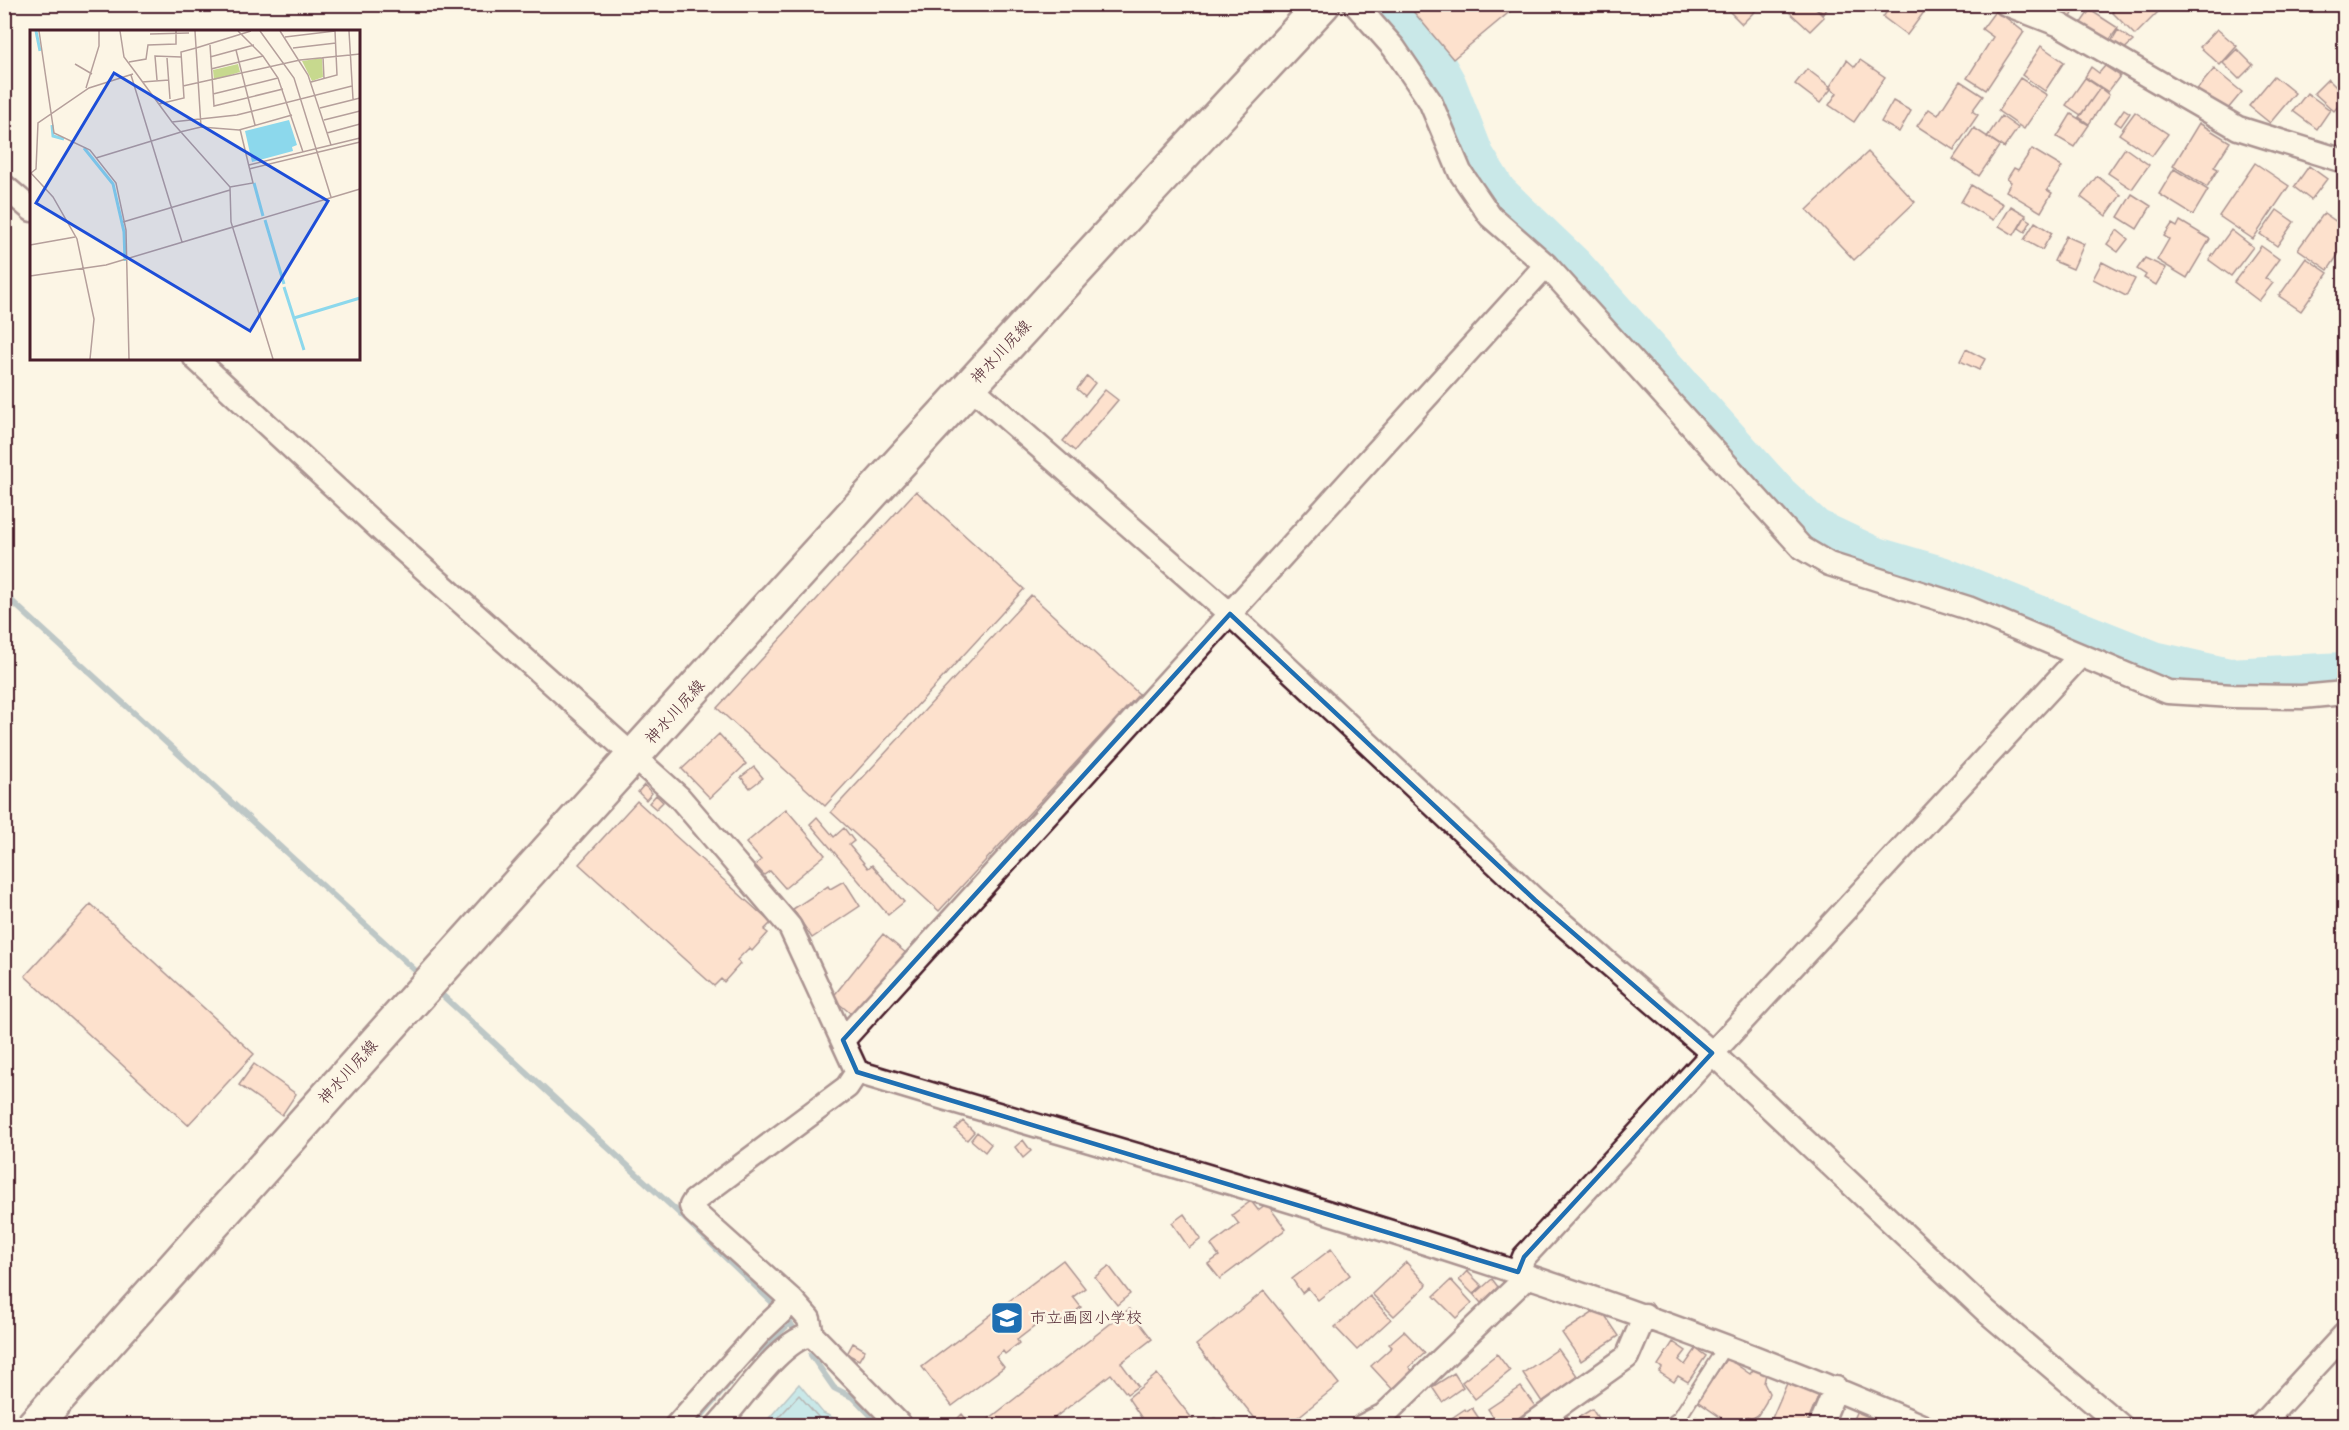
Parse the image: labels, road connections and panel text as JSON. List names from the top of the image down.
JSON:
{
  "streets": {
    "main road": ["神水川尻線"]
  },
  "places": {
    "school or university": ["市立画図小学校"]
  }
}
